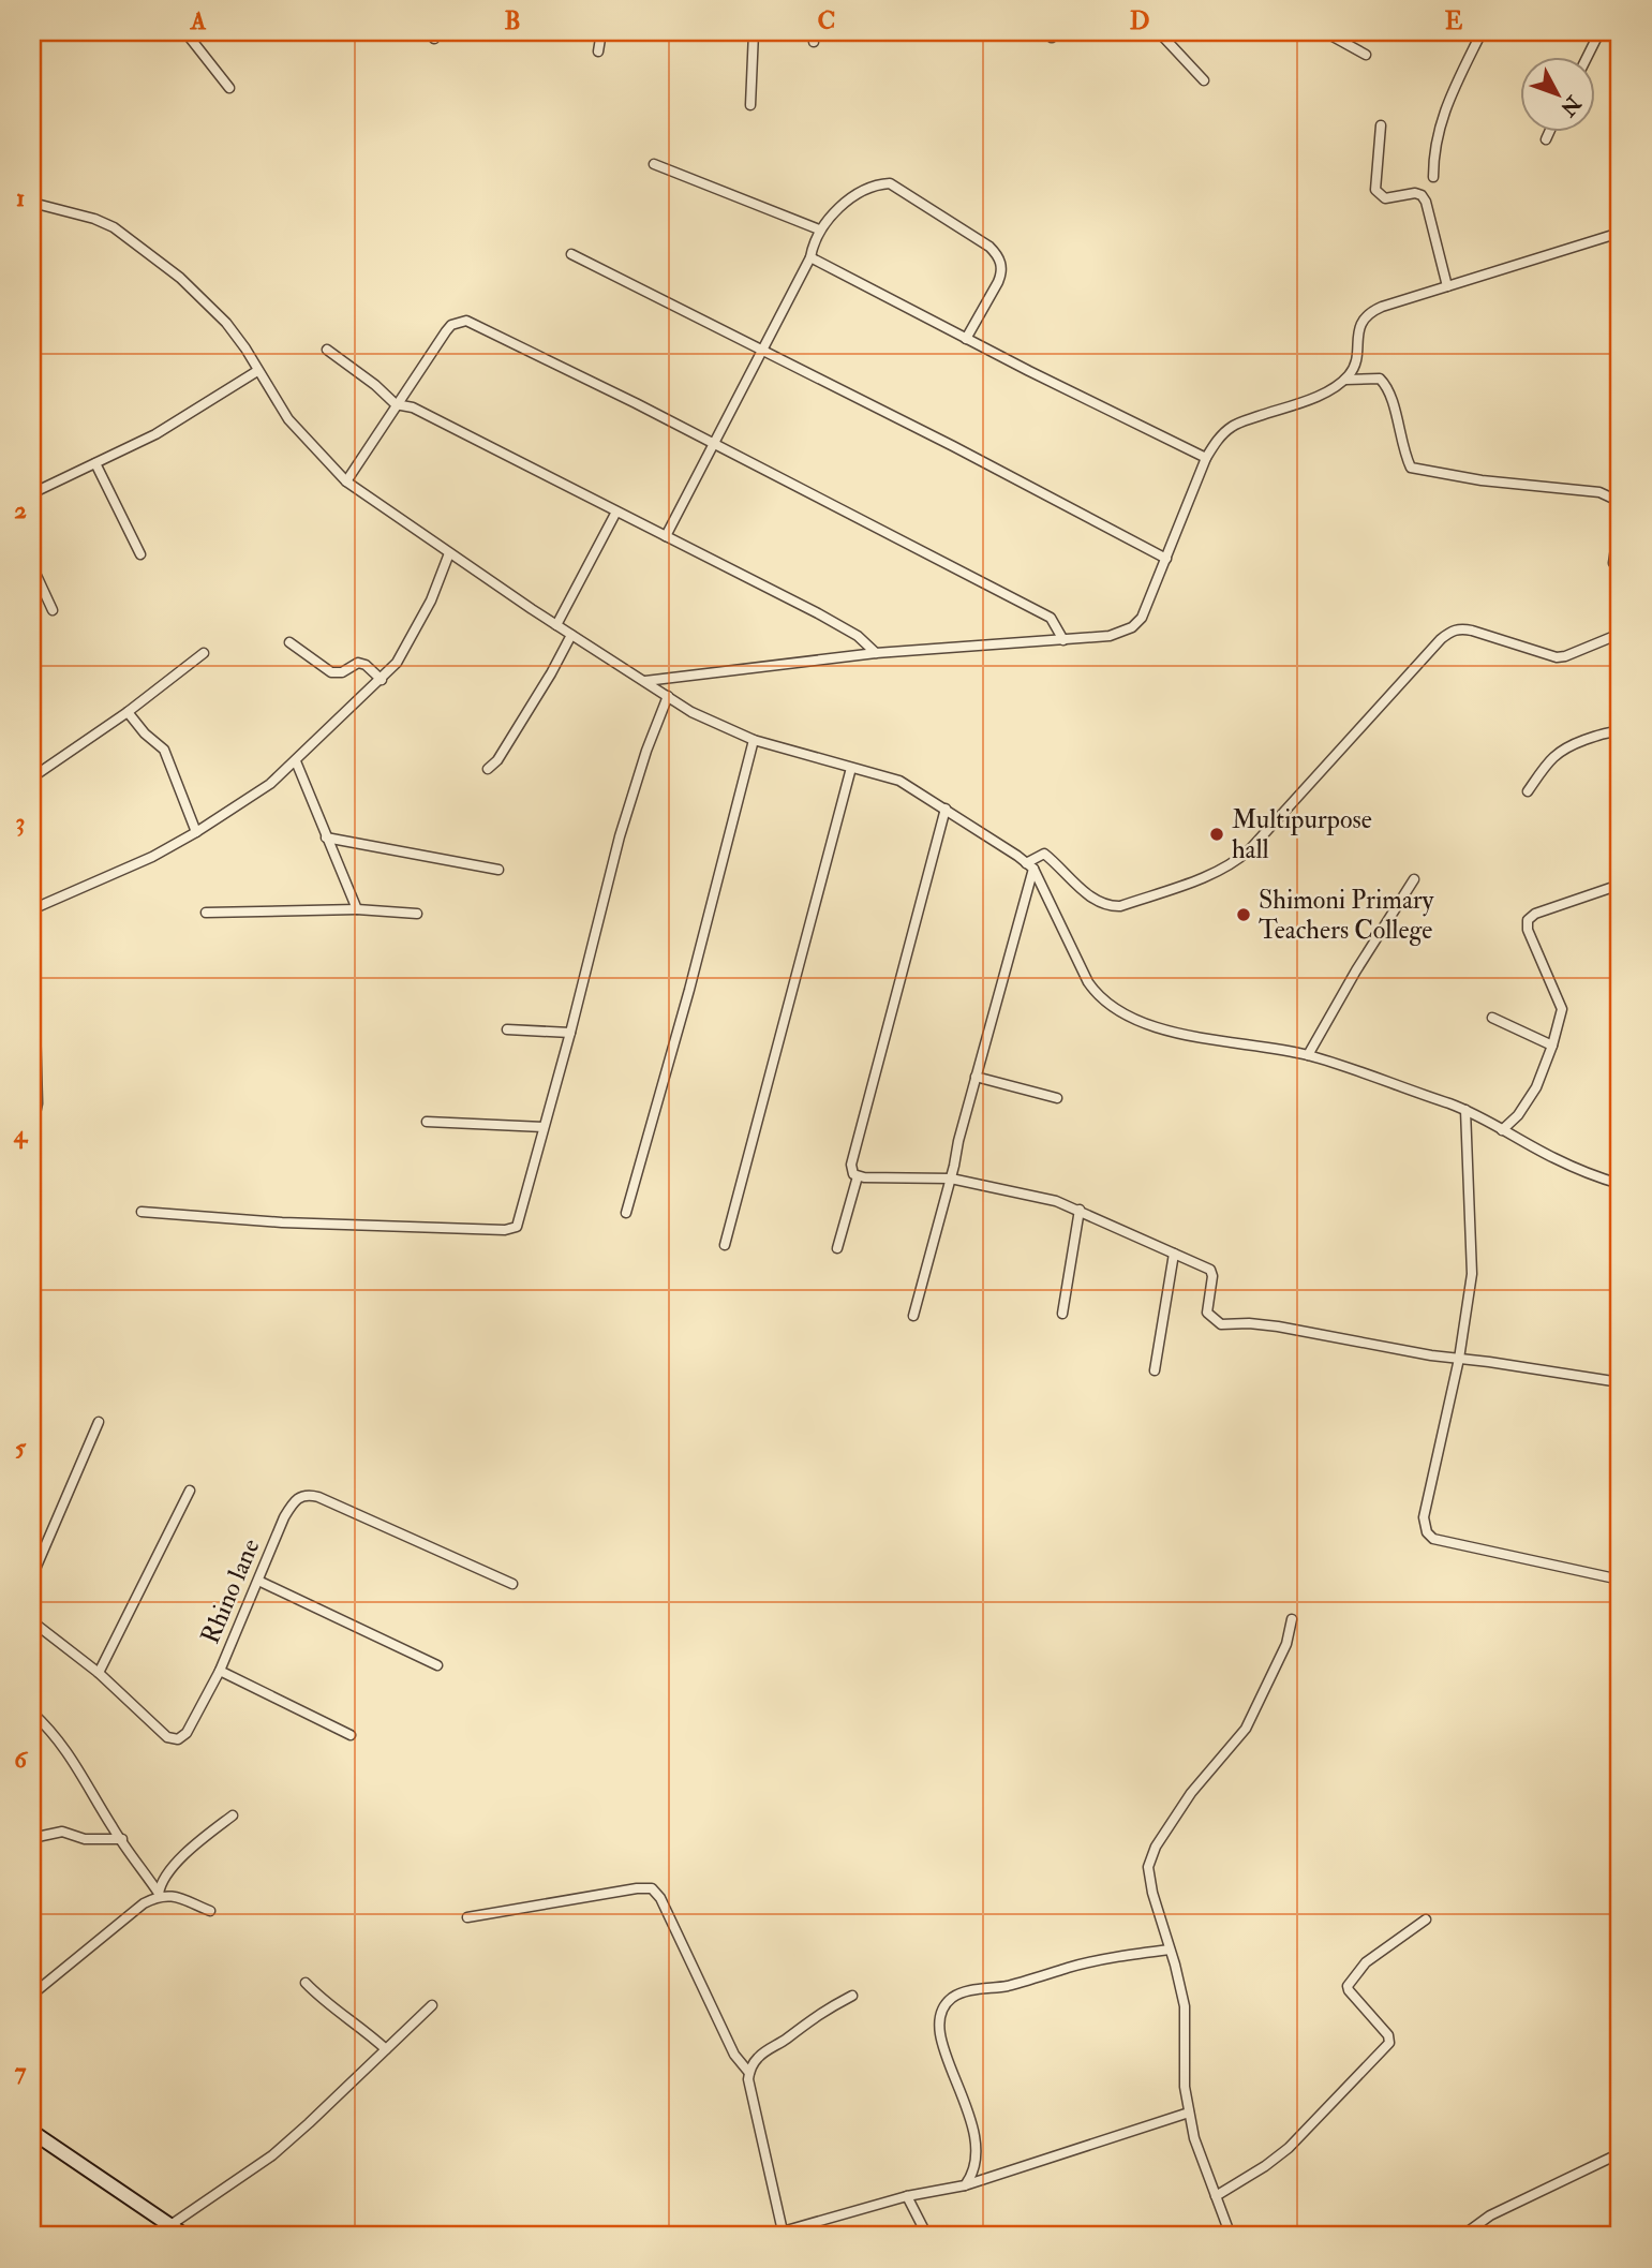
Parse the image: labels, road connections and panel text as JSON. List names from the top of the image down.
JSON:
{
  "streets": {
    "street": ["Rhino lane"]
  },
  "places": ["Multipurpose hall", "Shimoni Primary Teachers College"],
  "north": "bottom right",
  "grid": {
    "columns": [
      "A",
      "B",
      "C",
      "D",
      "E"
    ],
    "rows": [
      "1",
      "2",
      "3",
      "4",
      "5",
      "6",
      "7"
    ]
  }
}
